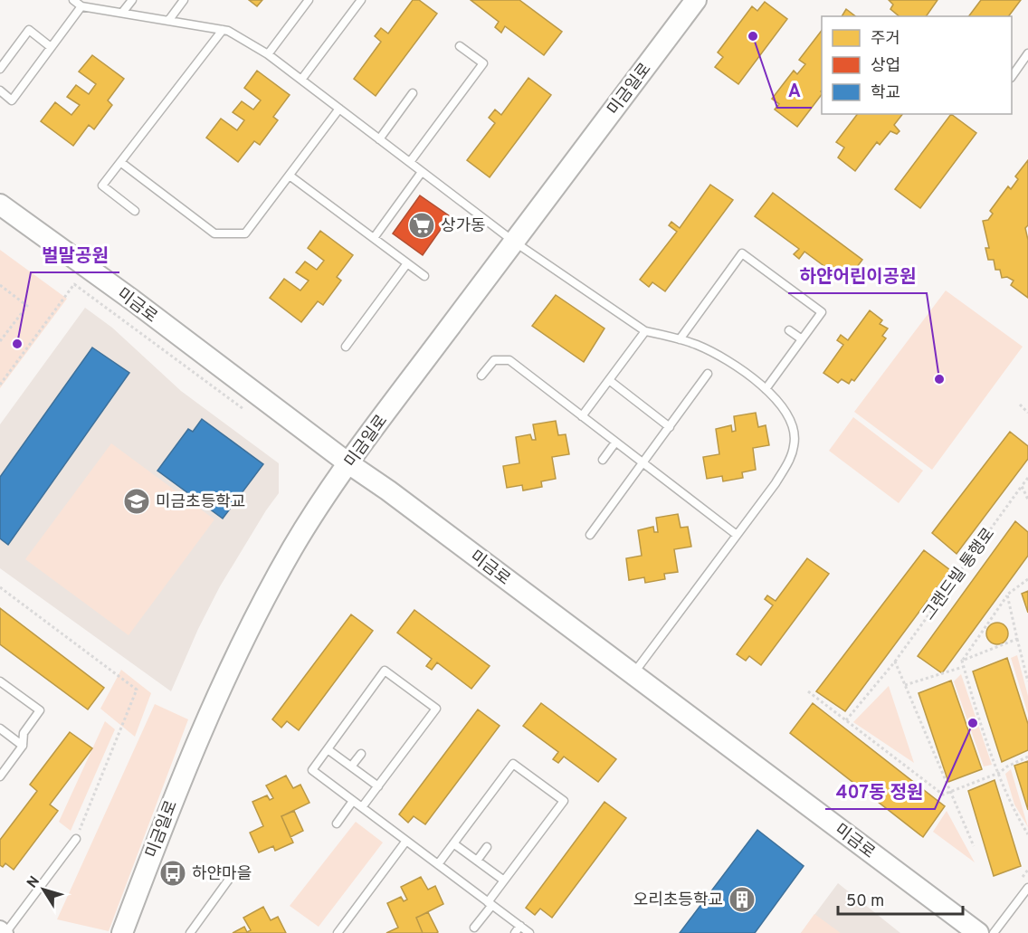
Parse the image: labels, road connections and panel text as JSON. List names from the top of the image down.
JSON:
{
  "streets": {
    "main road": ["미금일로", "미금로"],
    "path": ["그랜드빌 통행로"]
  },
  "crossings": [
    ["미금일로", "미금로"]
  ],
  "places": {
    "other": [
      "A",
      "벌말공원",
      "하얀어린이공원",
      "407동 정원"
    ],
    "supermarket": ["상가동"],
    "school or university": ["미금초등학교"],
    "bus stop": ["하얀마을"],
    "building": ["오리초등학교"]
  },
  "legend": ["주거", "상업", "학교"],
  "scale_bar": "50 m",
  "north": "top left"
}
